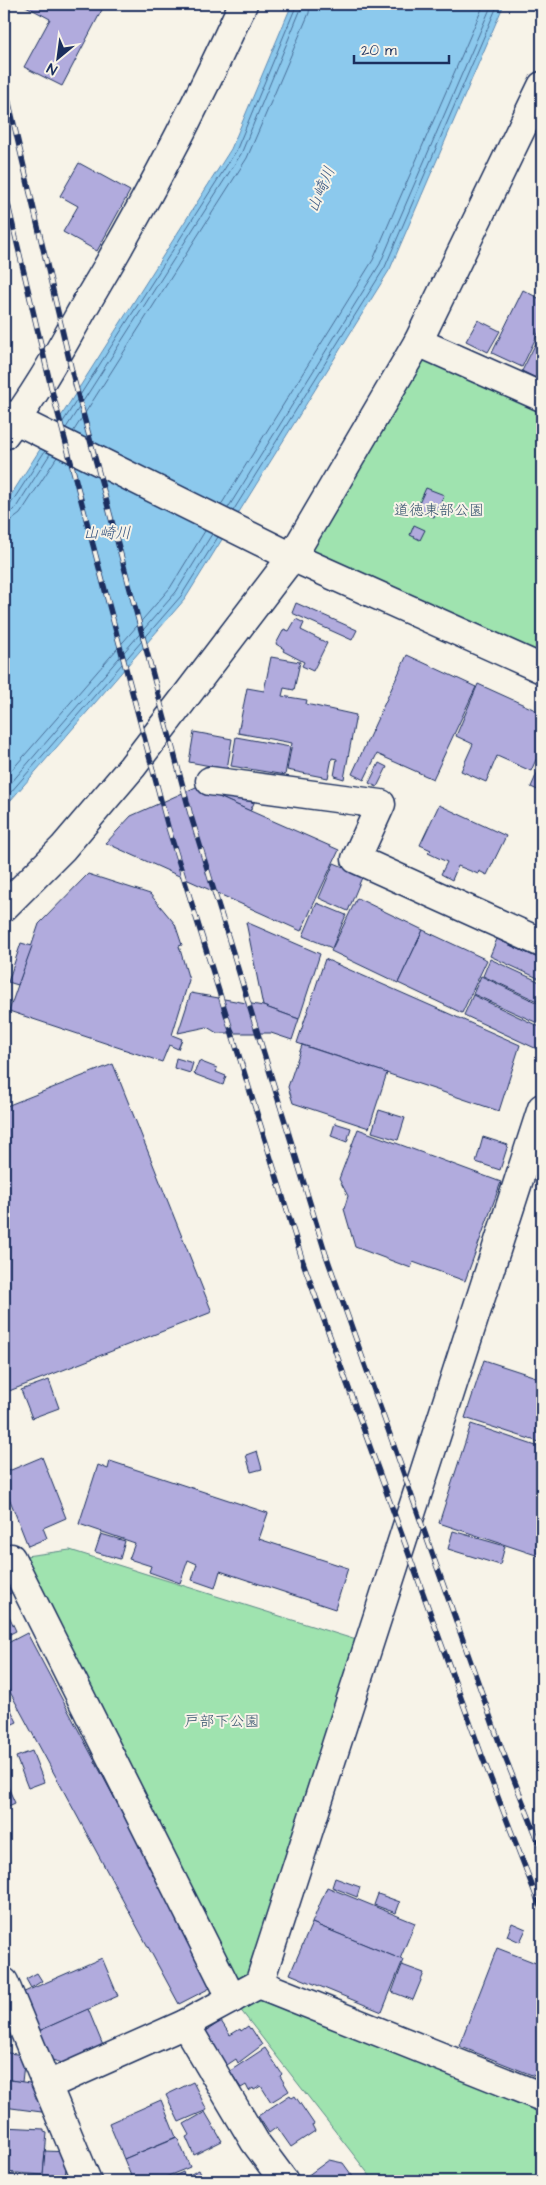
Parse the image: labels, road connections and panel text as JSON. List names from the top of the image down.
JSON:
{
  "water": ["山崎川"],
  "parks": ["道徳東部公園", "戸部下公園"],
  "scale_bar": "20 m",
  "north": "bottom left"
}
